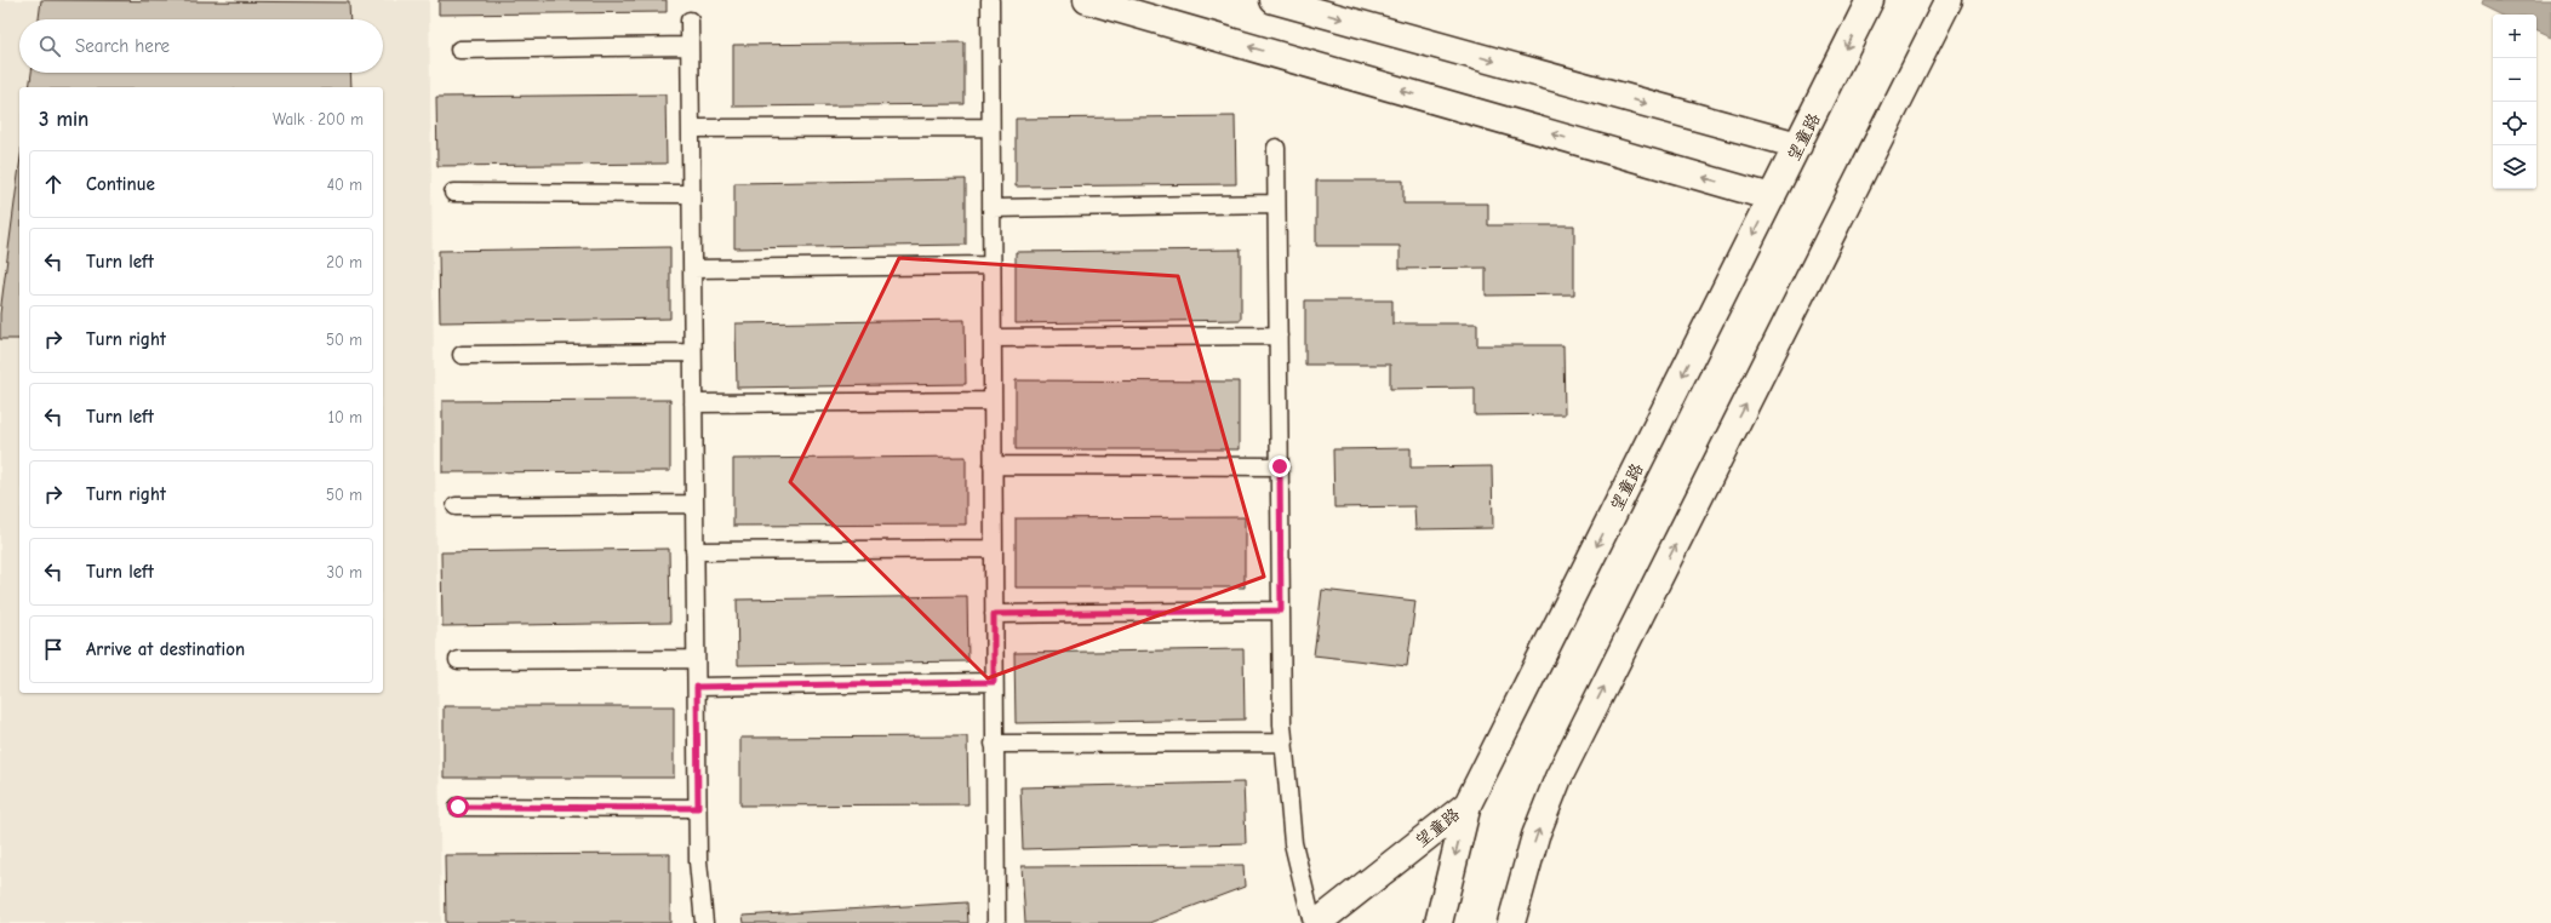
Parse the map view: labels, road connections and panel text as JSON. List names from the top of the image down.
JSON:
{
  "streets": {
    "main road": ["望童路"]
  },
  "page": {
    "map_buttons": ["+", "−"],
    "search": "Search here",
    "heading": ["3 min", "Walk · 200 m"],
    "list": [
      ["Continue", "40 m"],
      ["Turn left", "20 m"],
      ["Turn right", "50 m"],
      ["Turn left", "10 m"],
      ["Turn right", "50 m"],
      ["Turn left", "30 m"],
      "Arrive at destination"
    ]
  }
}
